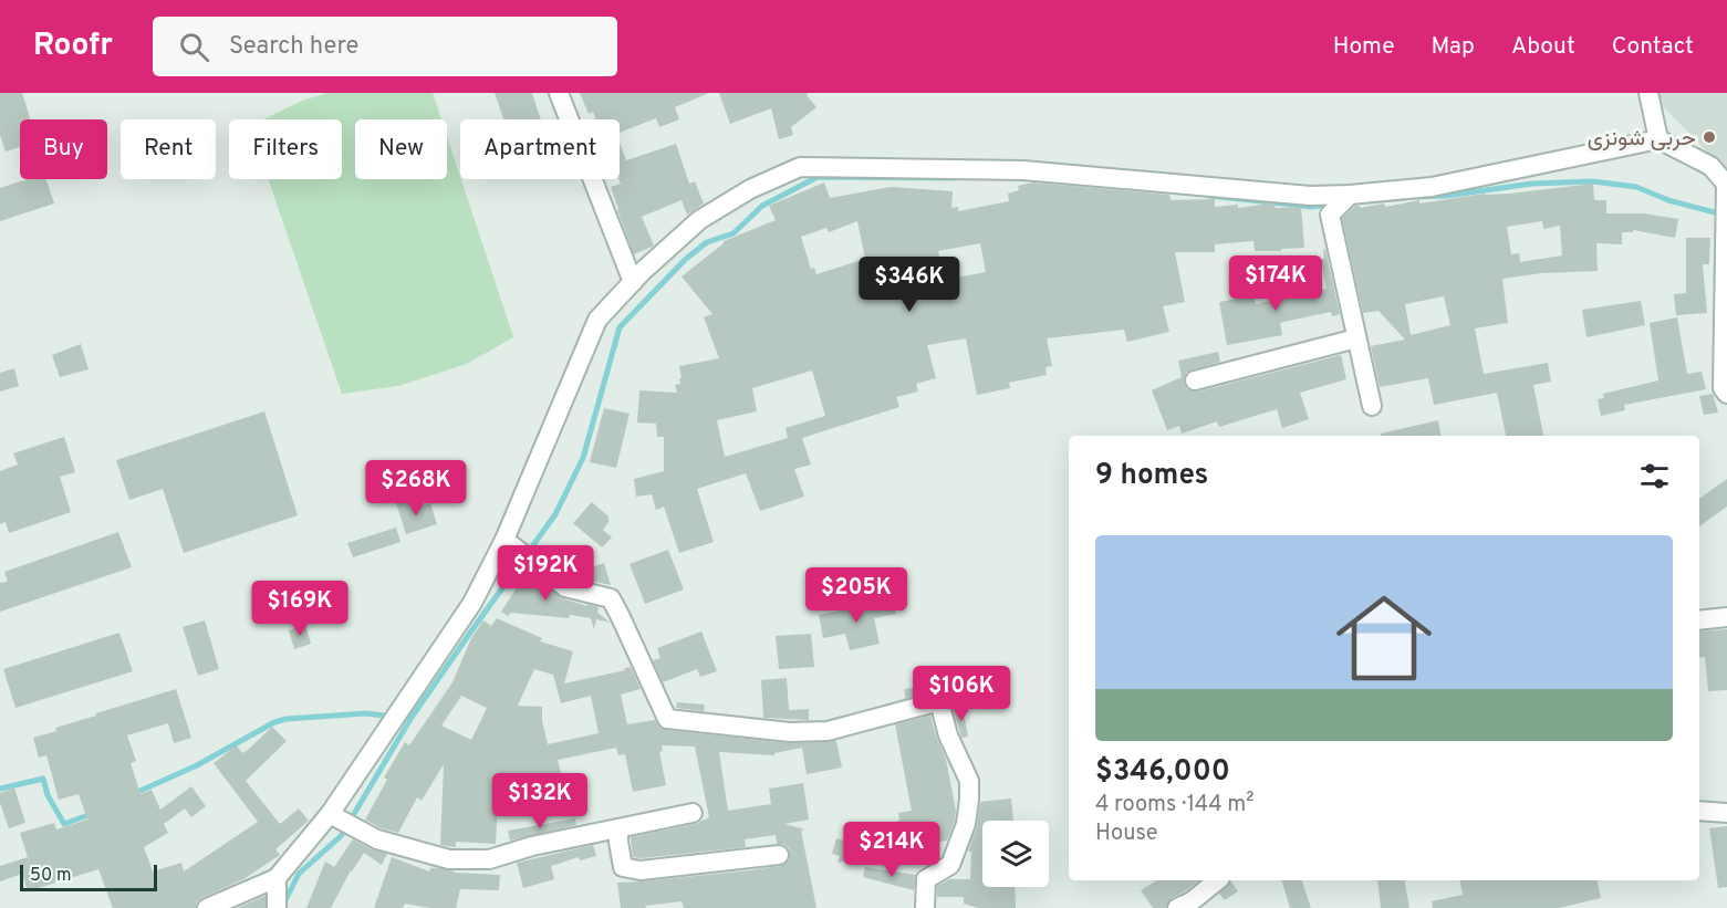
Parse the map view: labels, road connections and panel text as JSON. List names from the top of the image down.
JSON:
{
  "places": ["حربی شونزی"],
  "scale_bar": "50 m",
  "page": {
    "header": "Roofr",
    "search": "Search here",
    "nav": [
      "Home",
      "Map",
      "About",
      "Contact"
    ],
    "chip": [
      "Buy",
      "Rent",
      "Filters",
      "New",
      "Apartment"
    ],
    "price": [
      "$174K",
      "$346K",
      "$268K",
      "$192K",
      "$205K",
      "$169K",
      "$106K",
      "$132K",
      "$214K"
    ],
    "heading": "9 homes",
    "list": [
      {
        "name": "$346,000",
        "note": "4 rooms · 144 m² · House"
      }
    ],
    "scale": "50 m"
  }
}
